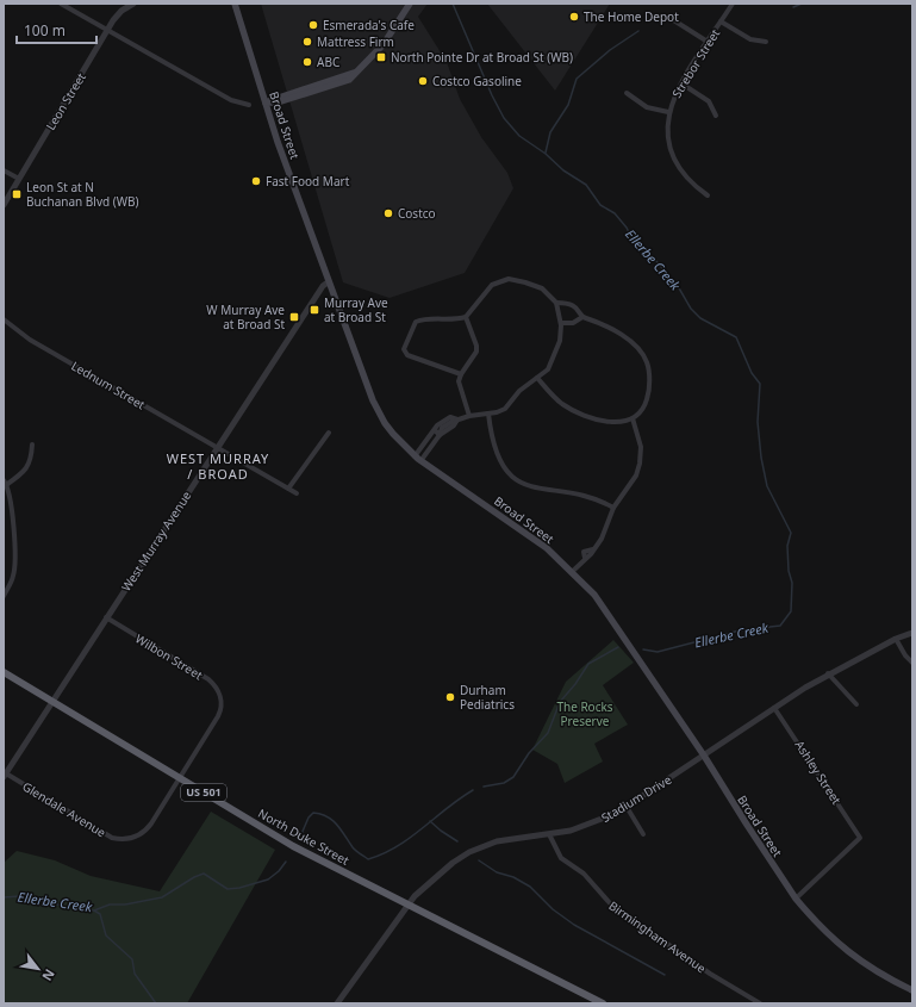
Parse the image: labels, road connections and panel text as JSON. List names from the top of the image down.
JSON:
{
  "streets": {
    "highway": ["US 501", "North Duke Street"],
    "main road": ["Broad Street"],
    "street": [
      "Strebor Street",
      "Leon Street",
      "Lednum Street",
      "West Murray Avenue",
      "Wilbon Street",
      "Ashley Street",
      "Stadium Drive",
      "Glendale Avenue",
      "Birmingham Avenue"
    ]
  },
  "crossings": [
    ["Broad Street", "West Murray Avenue"],
    ["Broad Street", "Ashley Street"],
    ["Broad Street", "Stadium Drive"],
    ["Lednum Street", "West Murray Avenue"],
    ["West Murray Avenue", "Wilbon Street"],
    ["West Murray Avenue", "Glendale Avenue"],
    ["West Murray Avenue", "North Duke Street"],
    ["Wilbon Street", "Glendale Avenue"],
    ["Wilbon Street", "North Duke Street"],
    ["Ashley Street", "Stadium Drive"],
    ["Stadium Drive", "North Duke Street"],
    ["Stadium Drive", "Birmingham Avenue"],
    ["Glendale Avenue", "North Duke Street"]
  ],
  "districts": ["WEST MURRAY / BROAD"],
  "water": ["Ellerbe Creek"],
  "parks": ["The Rocks Preserve"],
  "places": {
    "other": [
      "The Home Depot",
      "Esmerada's Cafe",
      "Mattress Firm",
      "ABC",
      "Costco Gasoline",
      "Fast Food Mart",
      "Costco",
      "Durham Pediatrics"
    ],
    "transit": [
      "North Pointe Dr at Broad St (WB)",
      "Leon St at N Buchanan Blvd (WB)",
      "Murray Ave at Broad St",
      "W Murray Ave at Broad St"
    ]
  },
  "scale_bar": "100 m",
  "north": "bottom right"
}
